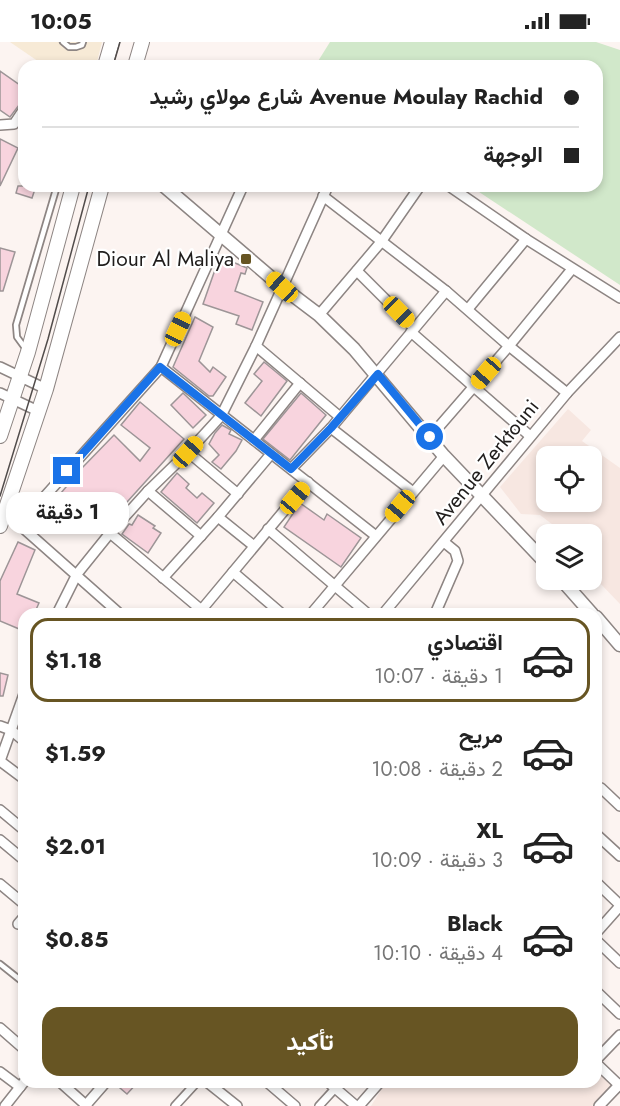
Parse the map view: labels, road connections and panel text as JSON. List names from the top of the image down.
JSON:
{
  "streets": {
    "street": ["Avenue Zerktouni"]
  },
  "places": {
    "transit": ["Diour Al Maliya"]
  },
  "page": {
    "status": "10:05",
    "banner": ["Avenue Moulay Rachid شارع مولاي رشيد", "الوجهة"],
    "bubble": "1 دقيقة",
    "list": [
      {
        "name": "اقتصادي",
        "note": "1 دقيقة · 10:07",
        "value": "$1.18"
      },
      {
        "name": "مريح",
        "note": "2 دقيقة · 10:08",
        "value": "$1.59"
      },
      {
        "name": "XL",
        "note": "3 دقيقة · 10:09",
        "value": "$2.01"
      },
      {
        "name": "Black",
        "note": "4 دقيقة · 10:10",
        "value": "$0.85"
      }
    ],
    "buttons": "تأكيد"
  }
}
